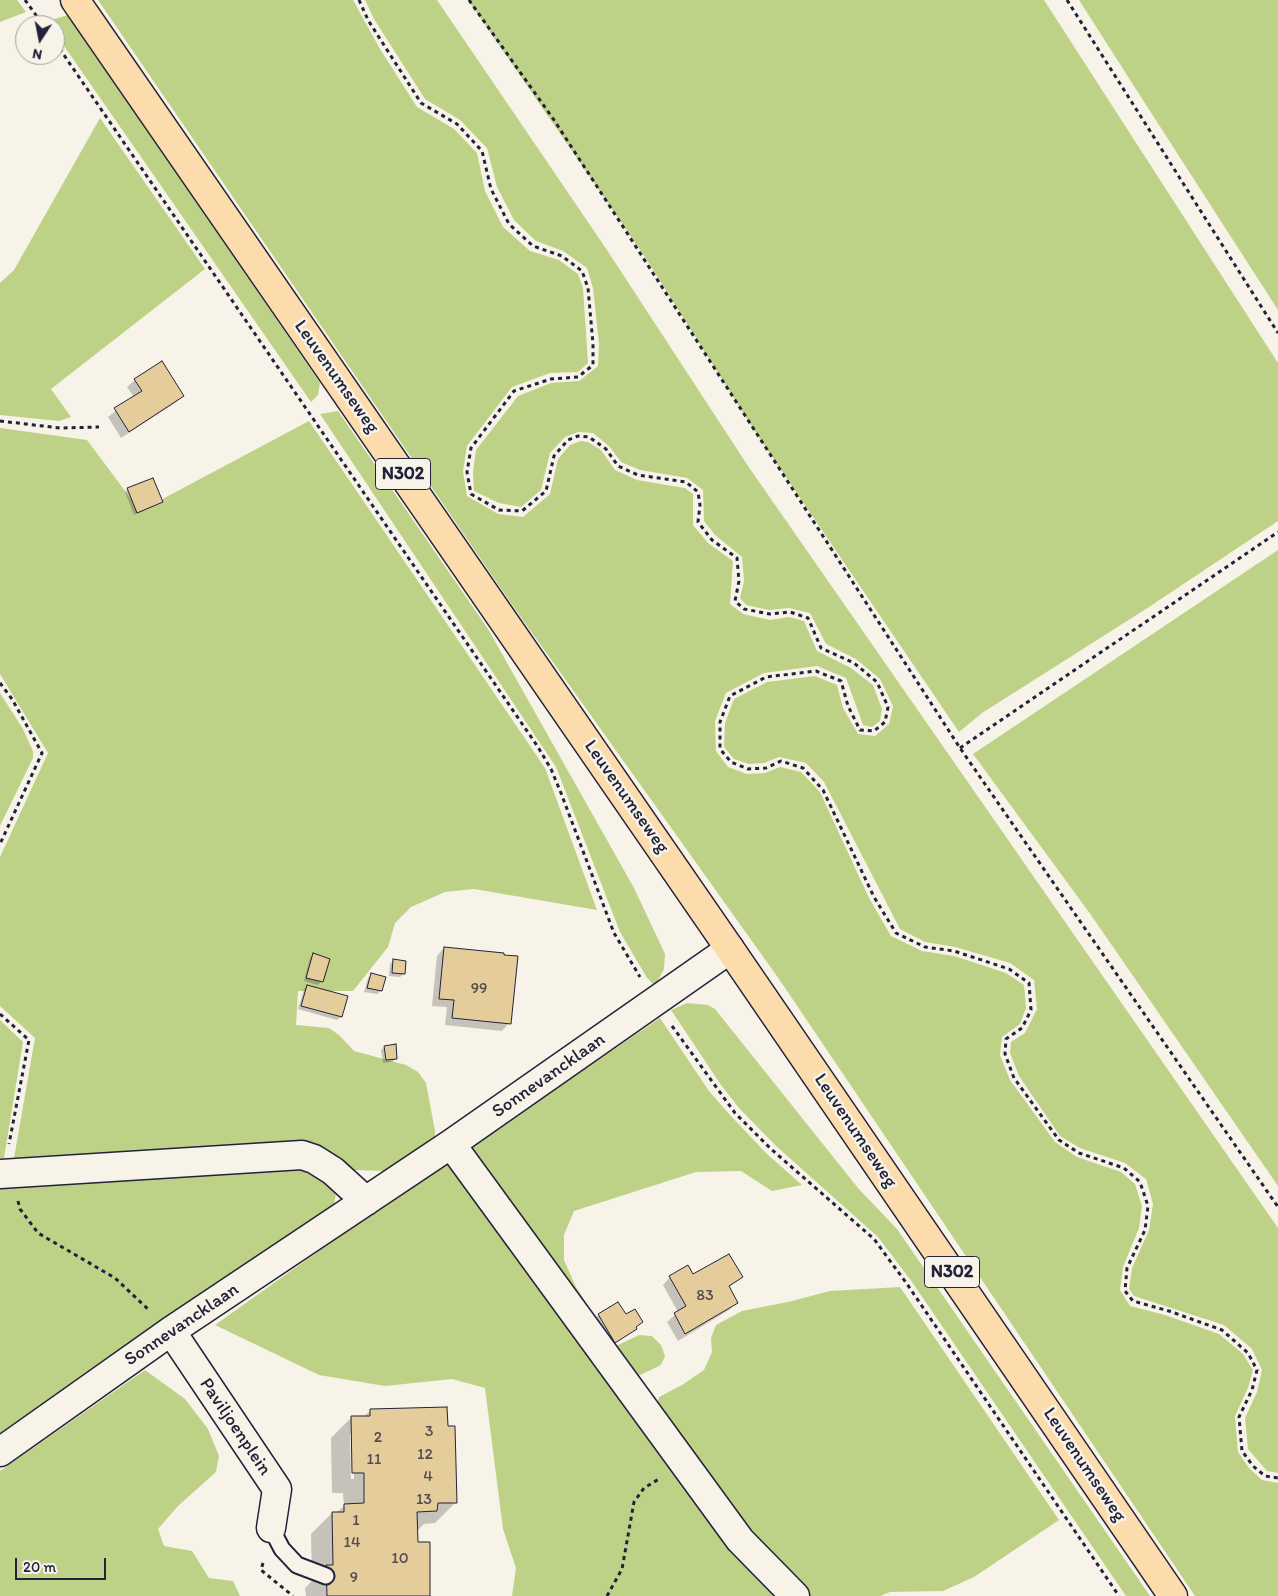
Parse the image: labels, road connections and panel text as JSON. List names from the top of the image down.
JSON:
{
  "streets": {
    "main road": ["Leuvenumseweg", "N302"],
    "street": ["Sonnevancklaan", "Paviljoenplein"]
  },
  "crossings": [
    ["Leuvenumseweg", "Sonnevancklaan"],
    ["Sonnevancklaan", "Paviljoenplein"]
  ],
  "house_numbers": [
    "99",
    "83",
    "3",
    "2",
    "12",
    "11",
    "4",
    "13",
    "1",
    "14",
    "10",
    "9"
  ],
  "scale_bar": "20 m",
  "north": "bottom"
}
